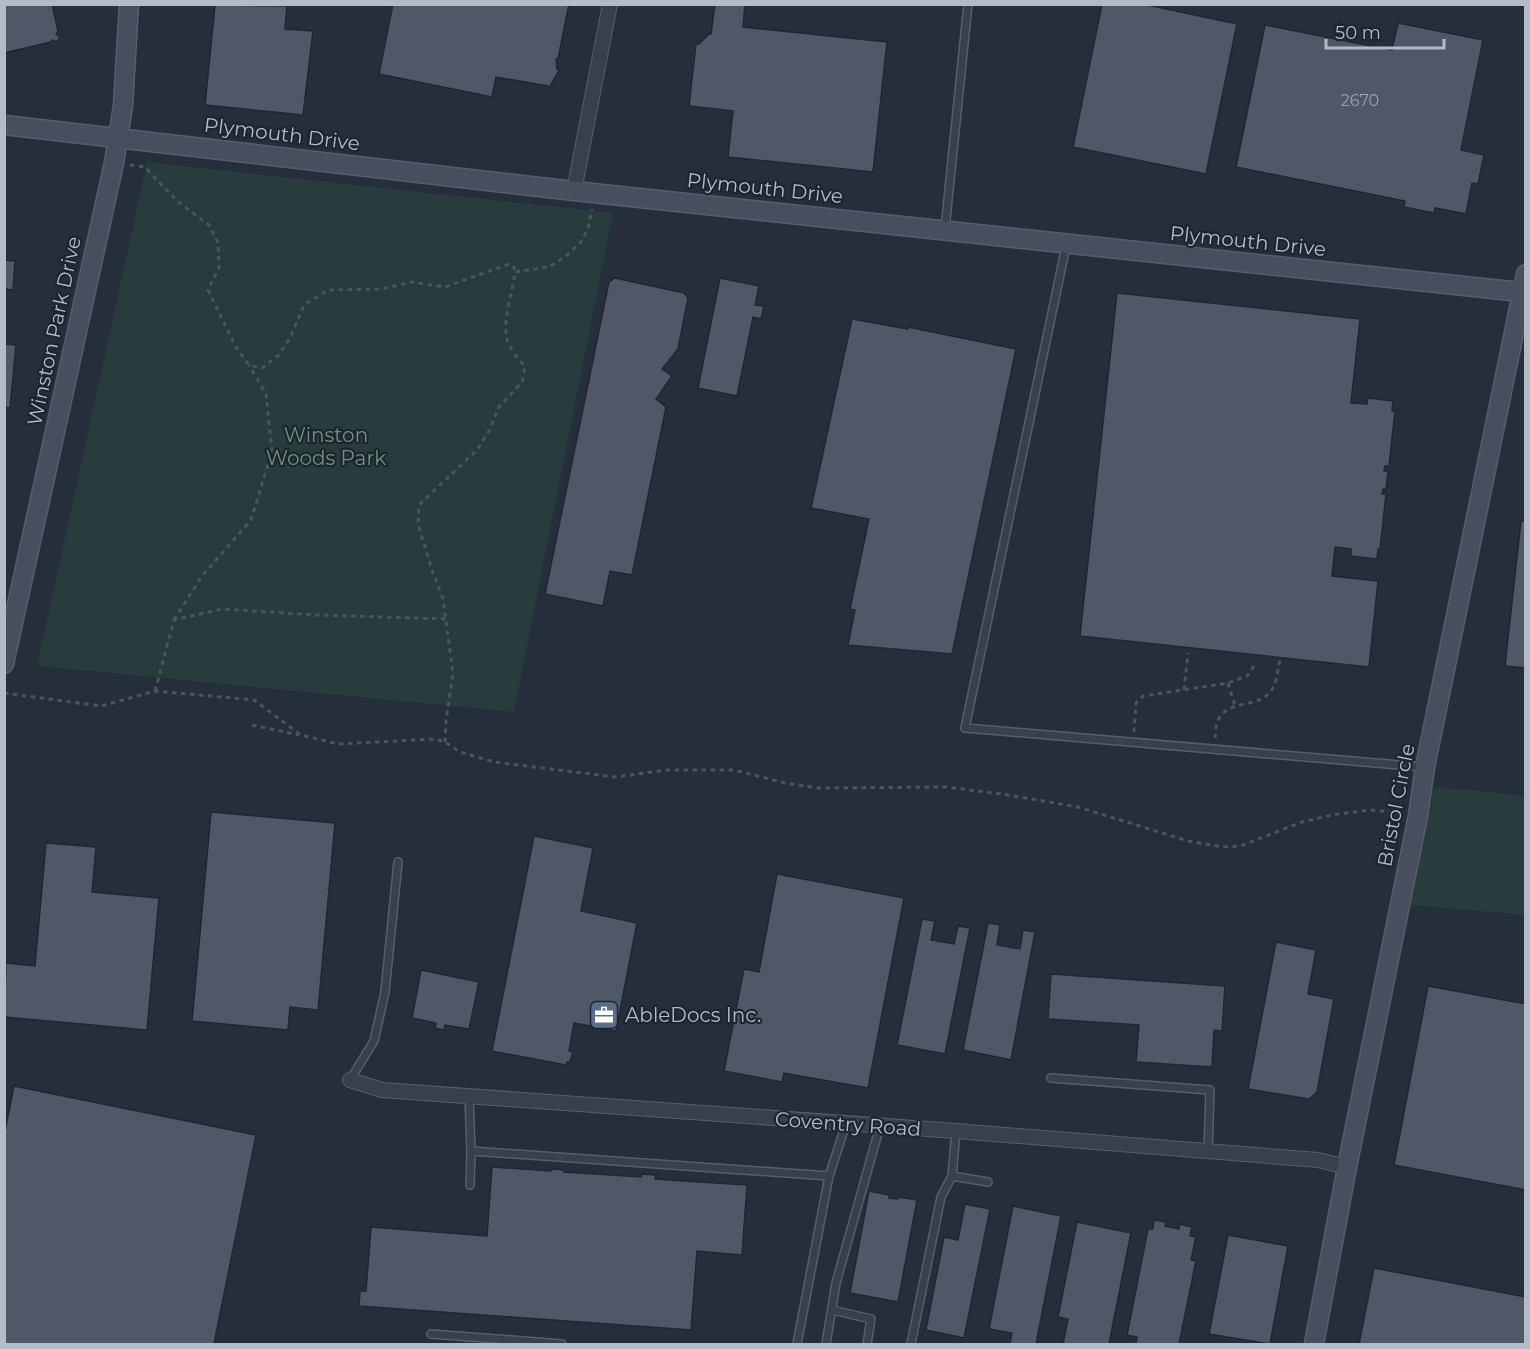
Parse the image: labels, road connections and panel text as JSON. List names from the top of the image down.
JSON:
{
  "streets": {
    "street": [
      "Plymouth Drive",
      "Winston Park Drive",
      "Bristol Circle",
      "Coventry Road"
    ]
  },
  "crossings": [
    ["Plymouth Drive", "Winston Park Drive"],
    ["Plymouth Drive", "Bristol Circle"],
    ["Bristol Circle", "Coventry Road"]
  ],
  "parks": ["Winston Woods Park"],
  "places": {
    "office": ["AbleDocs Inc."]
  },
  "house_numbers": ["2670"],
  "scale_bar": "50 m"
}
